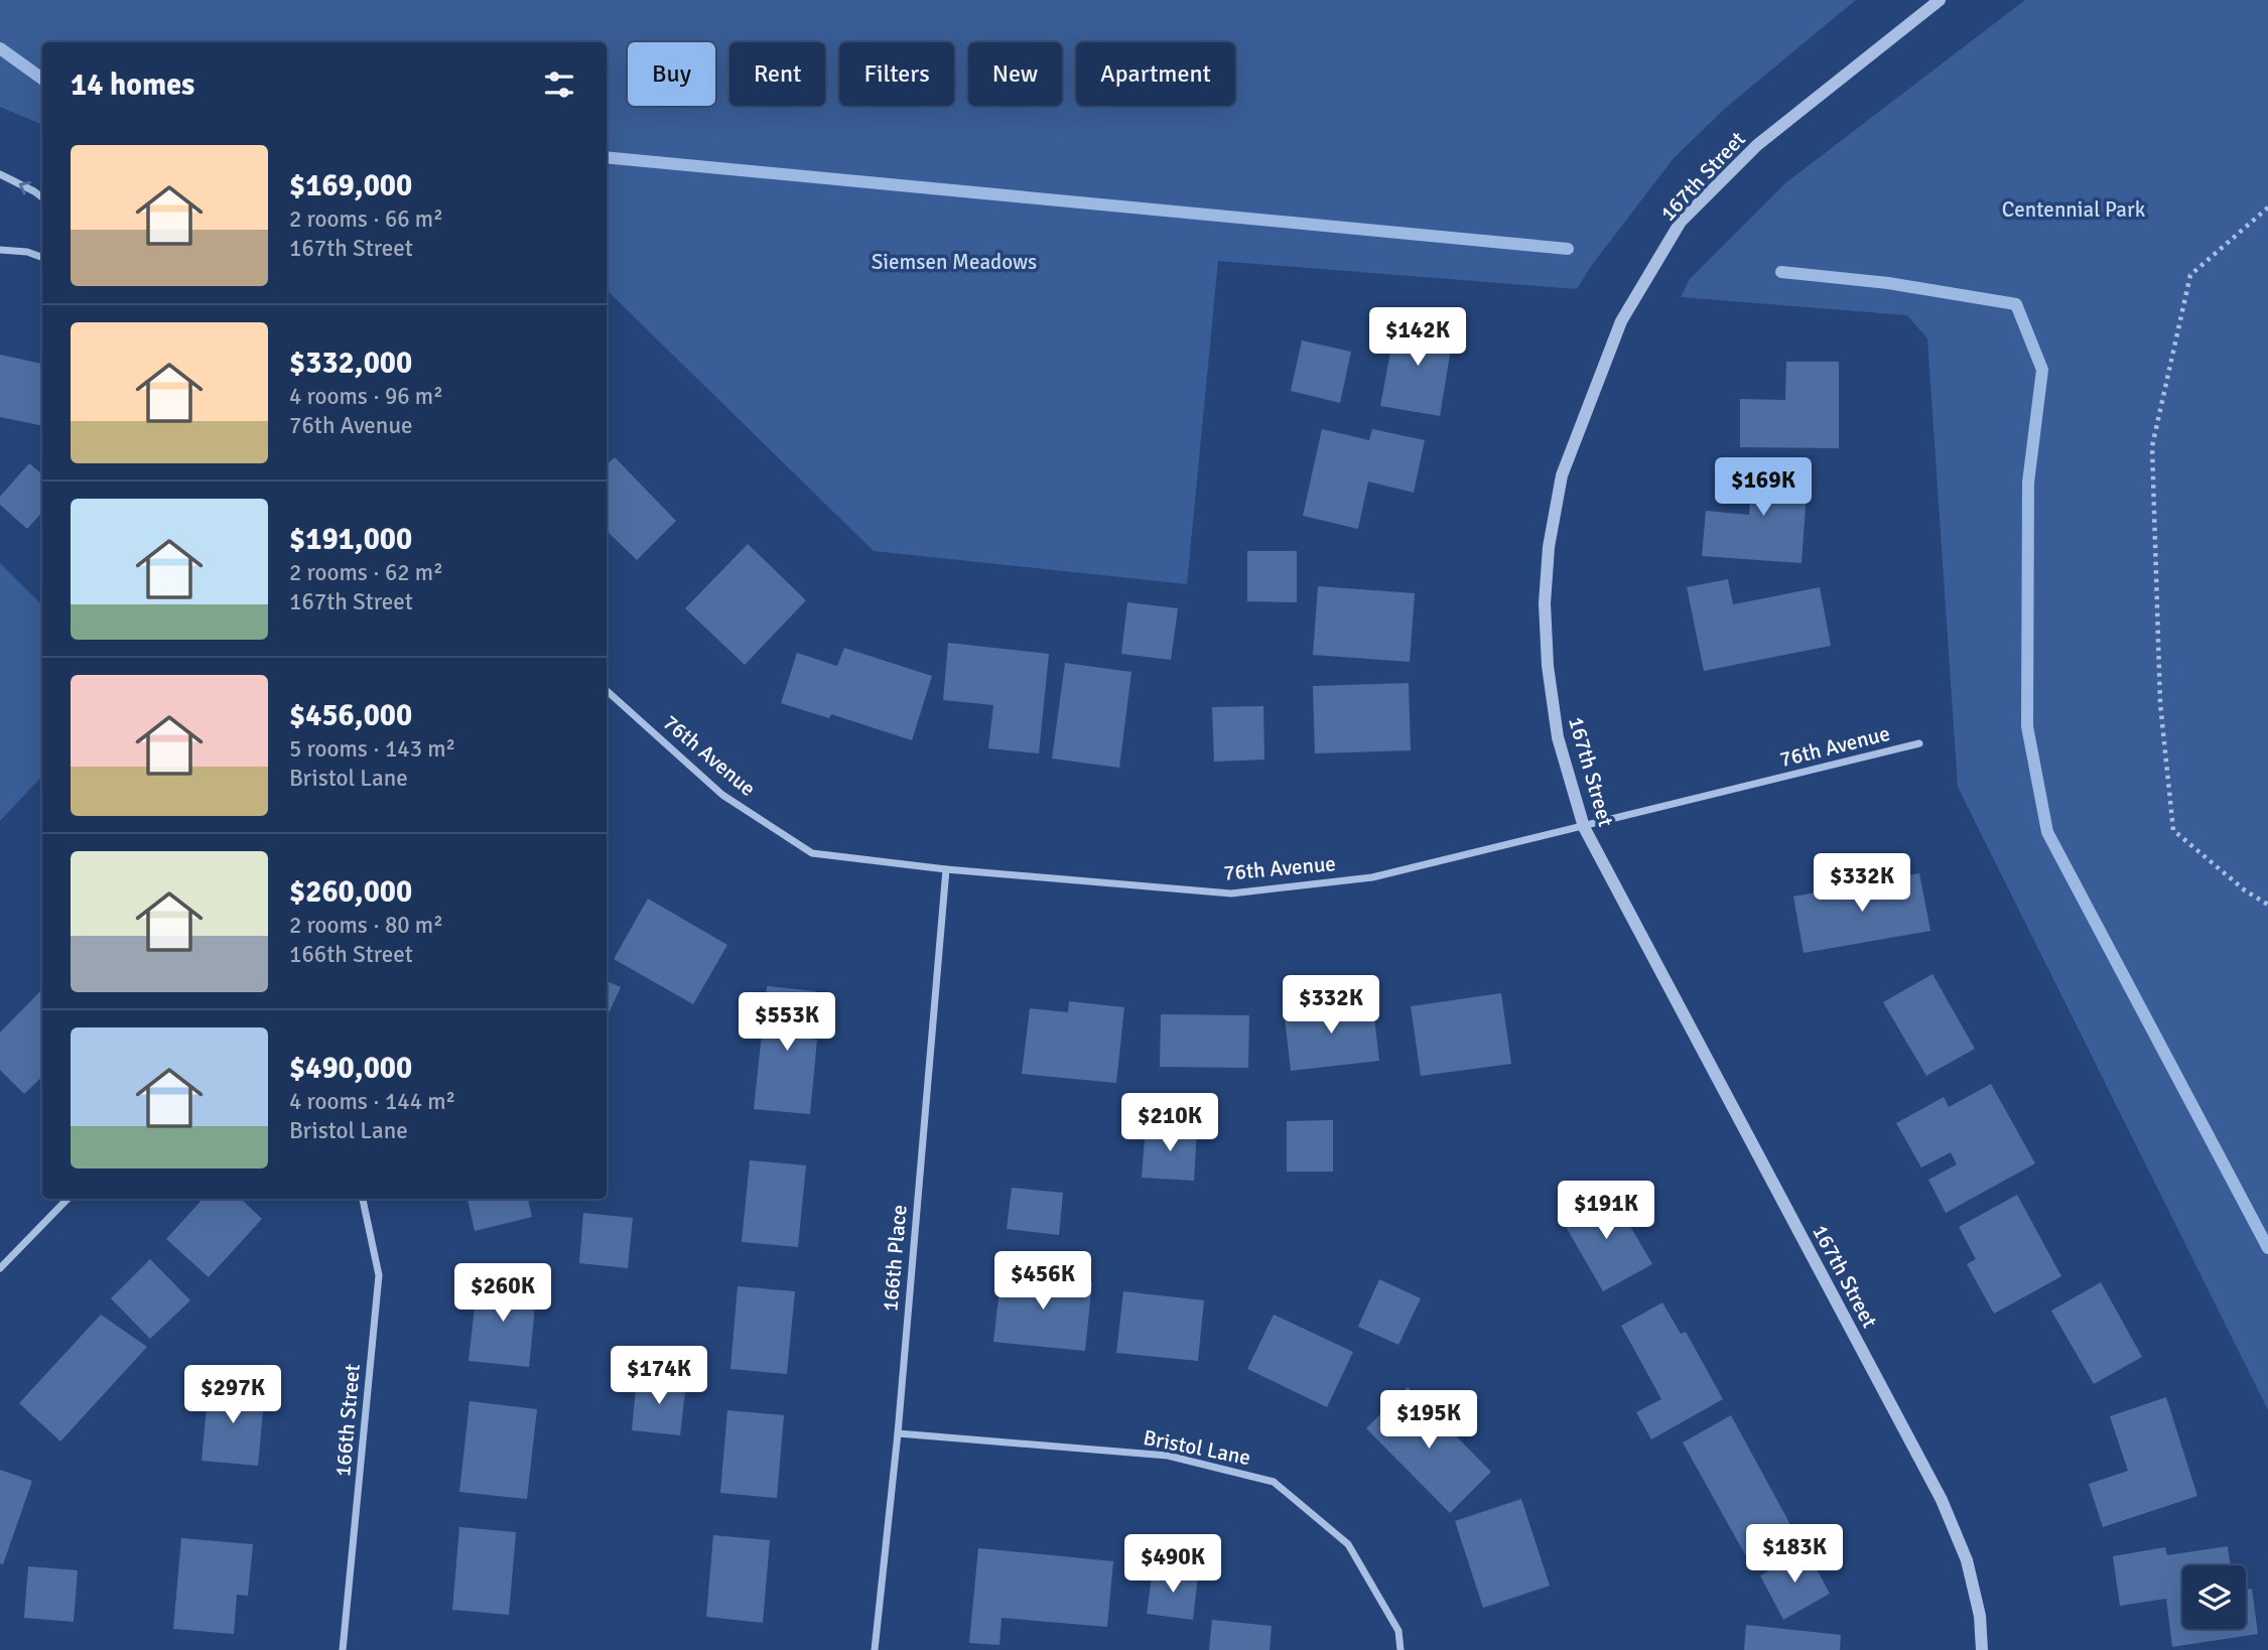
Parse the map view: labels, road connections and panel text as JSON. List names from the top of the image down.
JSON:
{
  "streets": {
    "street": [
      "167th Street",
      "76th Avenue",
      "166th Place",
      "166th Street",
      "Bristol Lane"
    ]
  },
  "crossings": [
    ["167th Street", "76th Avenue"],
    ["76th Avenue", "166th Place"],
    ["166th Place", "Bristol Lane"]
  ],
  "parks": ["Centennial Park", "Siemsen Meadows"],
  "page": {
    "chip": [
      "Buy",
      "Rent",
      "Filters",
      "New",
      "Apartment"
    ],
    "heading": "14 homes",
    "list": [
      {
        "name": "$169,000",
        "note": "2 rooms · 66 m² · 167th Street"
      },
      {
        "name": "$332,000",
        "note": "4 rooms · 96 m² · 76th Avenue"
      },
      {
        "name": "$191,000",
        "note": "2 rooms · 62 m² · 167th Street"
      },
      {
        "name": "$456,000",
        "note": "5 rooms · 143 m² · Bristol Lane"
      },
      {
        "name": "$260,000",
        "note": "2 rooms · 80 m² · 166th Street"
      },
      {
        "name": "$490,000",
        "note": "4 rooms · 144 m² · Bristol Lane"
      }
    ],
    "price": [
      "$142K",
      "$169K",
      "$332K",
      "$332K",
      "$553K",
      "$210K",
      "$191K",
      "$456K",
      "$260K",
      "$174K",
      "$297K",
      "$195K",
      "$183K",
      "$490K"
    ]
  }
}
